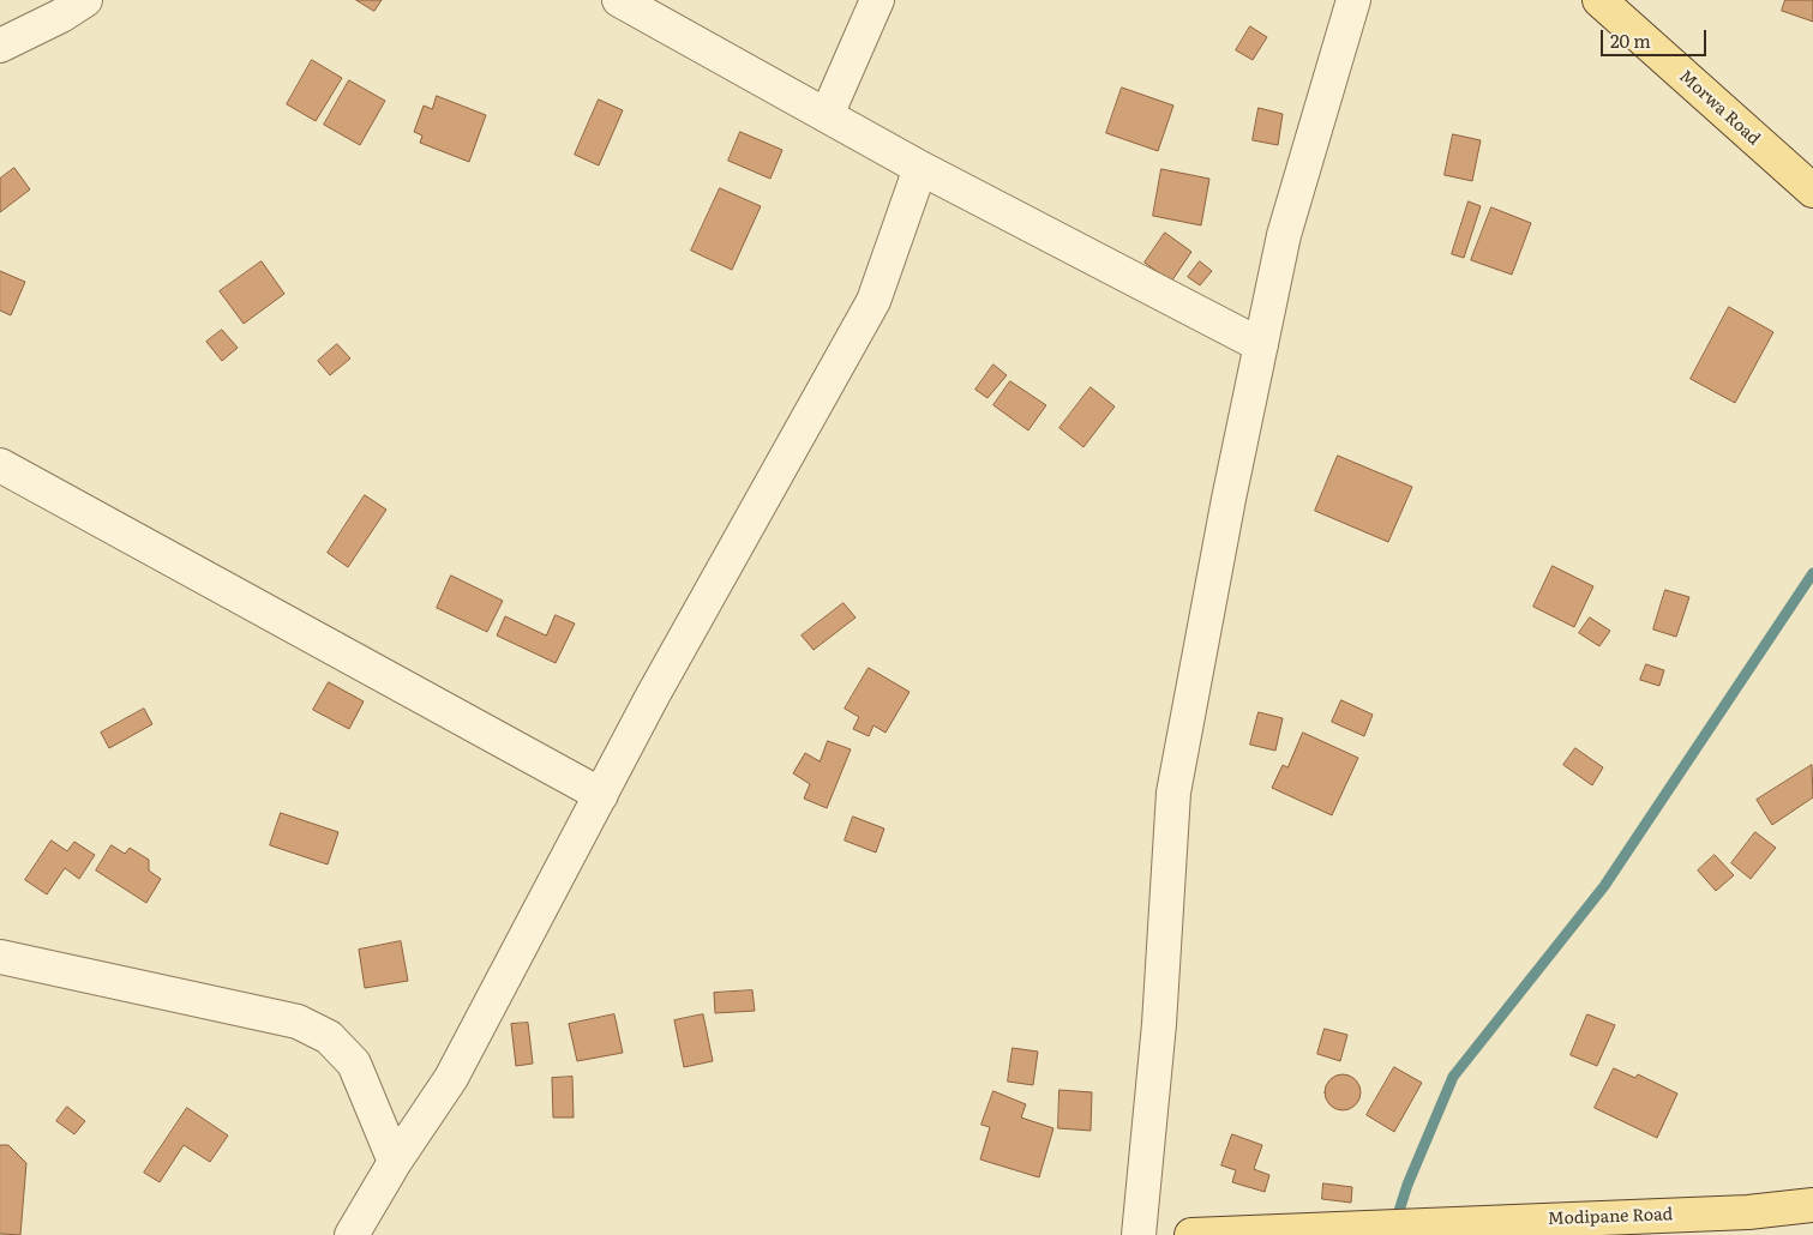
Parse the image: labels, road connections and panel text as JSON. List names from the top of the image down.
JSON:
{
  "streets": {
    "main road": ["Morwa Road", "Modipane Road"]
  },
  "scale_bar": "20 m"
}
